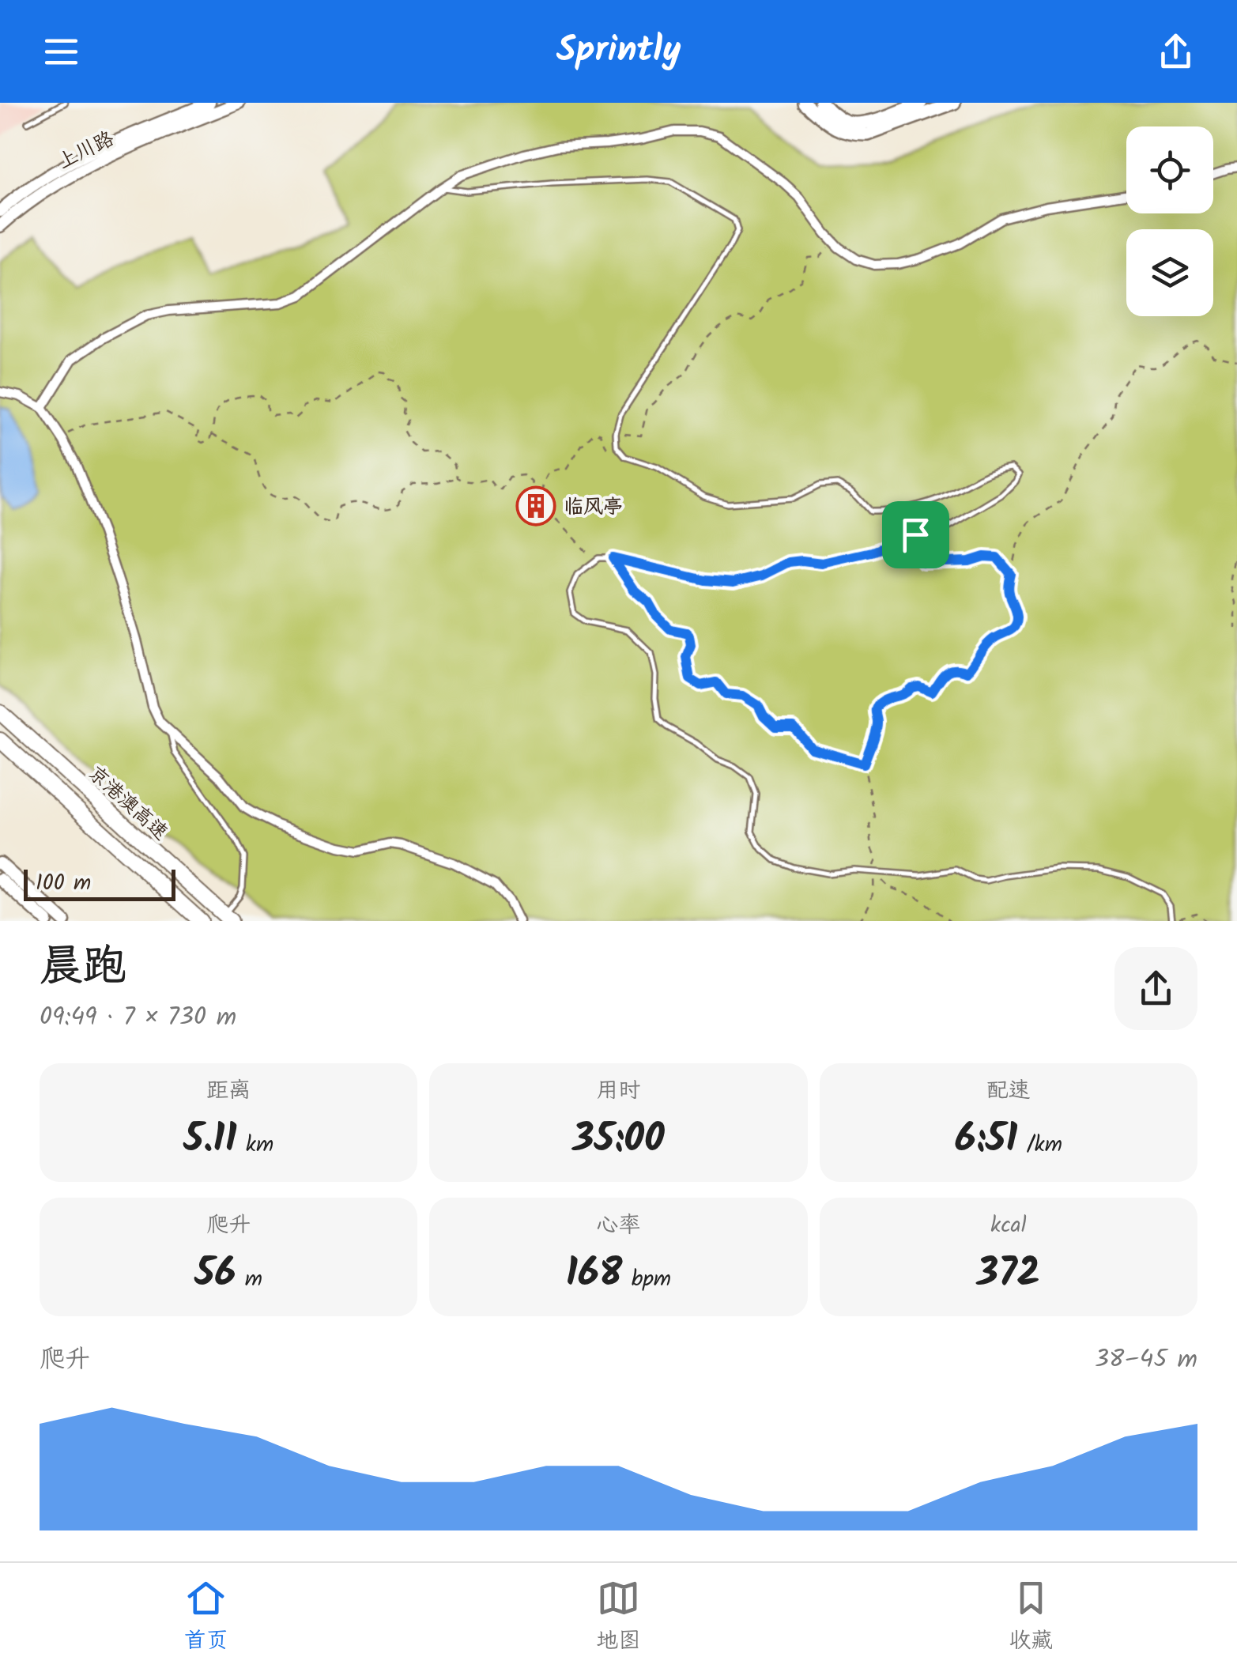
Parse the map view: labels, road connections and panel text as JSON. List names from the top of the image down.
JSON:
{
  "streets": {
    "highway": ["京港澳高速"],
    "main road": ["上川路"]
  },
  "places": {
    "building": ["临风亭"]
  },
  "scale_bar": "100 m",
  "page": {
    "header": "Sprintly",
    "scale": "100 m",
    "heading": ["晨跑", "09:49 · 7 × 730 m"],
    "stats": [
      ["距离", "5.11 km"],
      ["用时", "35:00"],
      ["配速", "6:51 /km"],
      ["爬升", "56 m"],
      ["心率", "168 bpm"],
      ["kcal", "372"]
    ],
    "chart": ["爬升", "38–45 m"],
    "tabs": ["首页", "地图", "收藏"]
  }
}
